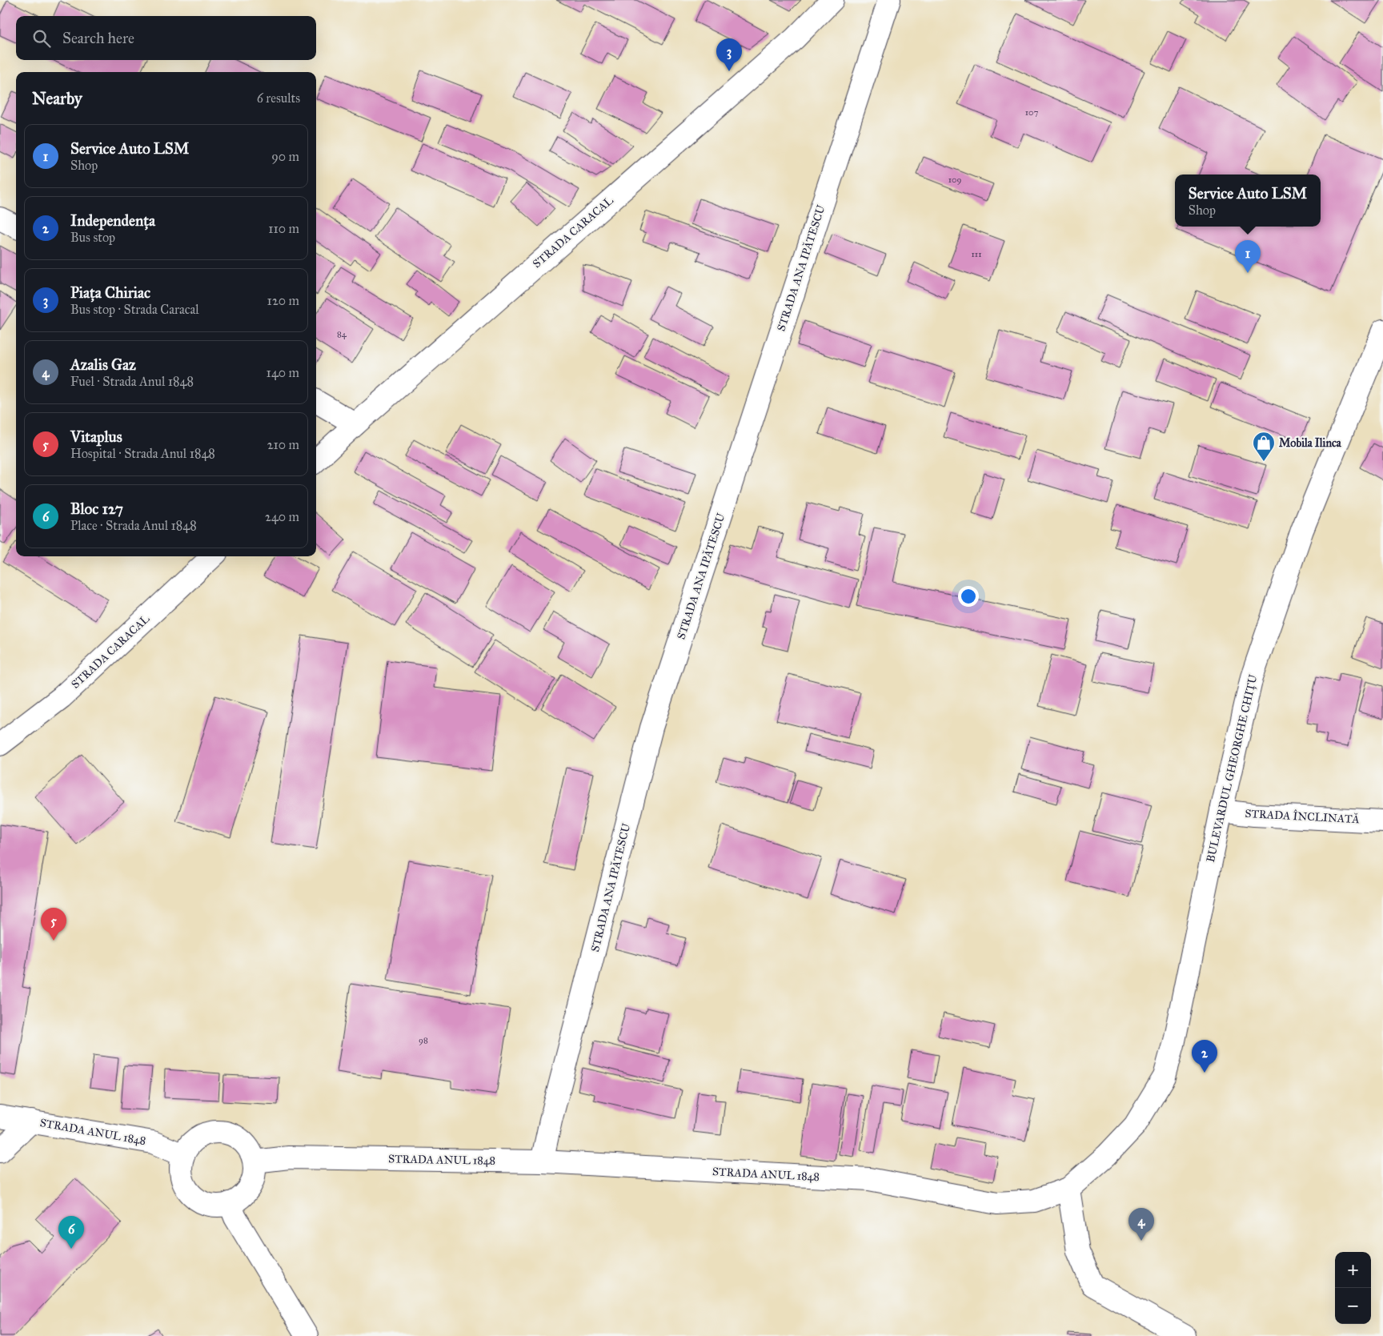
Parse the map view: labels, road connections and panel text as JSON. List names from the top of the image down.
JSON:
{
  "streets": {
    "main road": [
      "STRADA CARACAL",
      "STRADA ANA IPĂTESCU",
      "BULEVARDUL GHEORGHE CHIȚU",
      "STRADA ÎNCLINATĂ",
      "STRADA ANUL 1848"
    ]
  },
  "crossings": [
    ["STRADA ANA IPĂTESCU", "STRADA ANUL 1848"],
    ["BULEVARDUL GHEORGHE CHIȚU", "STRADA ÎNCLINATĂ"],
    ["BULEVARDUL GHEORGHE CHIȚU", "STRADA ANUL 1848"]
  ],
  "places": {
    "shop": ["Mobila Ilinca"]
  },
  "house_numbers": [
    "107",
    "109",
    "111",
    "84",
    "98"
  ],
  "page": {
    "search": "Search here",
    "pins": [
      "3",
      "1",
      "5",
      "2",
      "4",
      "6"
    ],
    "heading": ["Nearby", "6 results"],
    "list": [
      {
        "mark": "1",
        "name": "Service Auto LSM",
        "note": "Shop",
        "value": "90 m"
      },
      {
        "mark": "2",
        "name": "Independența",
        "note": "Bus stop",
        "value": "110 m"
      },
      {
        "mark": "3",
        "name": "Piața Chiriac",
        "note": "Bus stop · Strada Caracal",
        "value": "120 m"
      },
      {
        "mark": "4",
        "name": "Azalis Gaz",
        "note": "Fuel · Strada Anul 1848",
        "value": "140 m"
      },
      {
        "mark": "5",
        "name": "Vitaplus",
        "note": "Hospital · Strada Anul 1848",
        "value": "210 m"
      },
      {
        "mark": "6",
        "name": "Bloc 127",
        "note": "Place · Strada Anul 1848",
        "value": "240 m"
      }
    ],
    "popup": ["Service Auto LSM", "Shop"],
    "map_buttons": ["+", "−"]
  }
}
